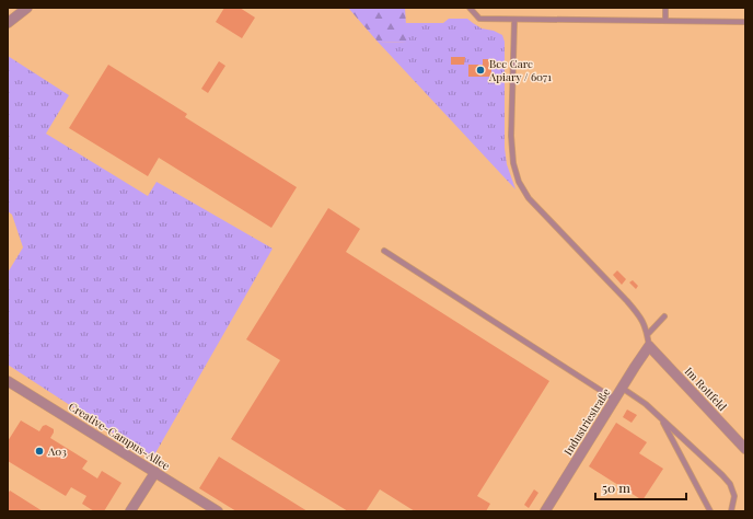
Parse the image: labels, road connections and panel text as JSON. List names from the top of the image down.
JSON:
{
  "streets": {
    "street": ["Im Rottfeld", "Industriestraße", "Creative-Campus-Allee"]
  },
  "crossings": [
    ["Im Rottfeld", "Industriestraße"]
  ],
  "places": ["Bee Care Apiary / 6071", "A03"],
  "scale_bar": "50 m"
}
